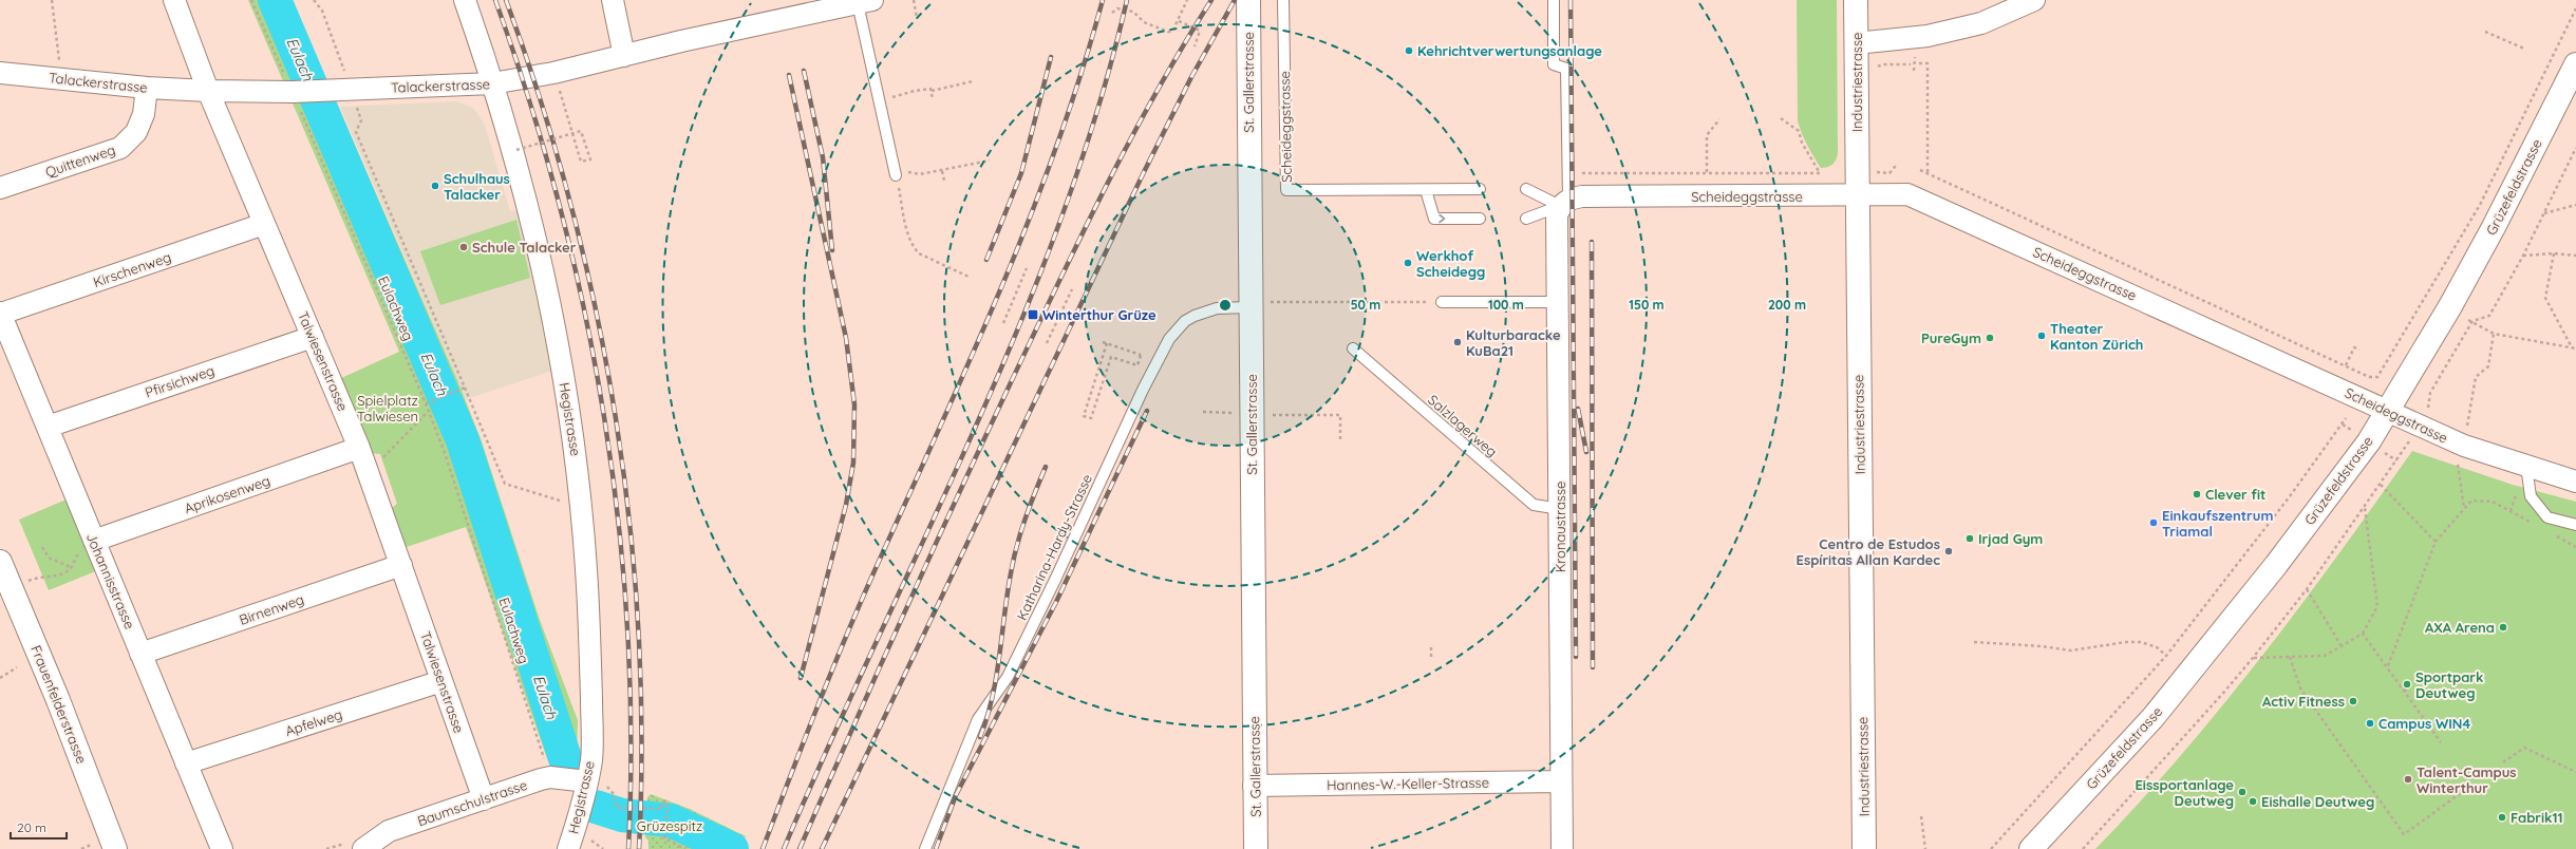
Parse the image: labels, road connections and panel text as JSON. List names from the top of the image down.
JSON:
{
  "streets": {
    "main road": [
      "St. Gallerstrasse",
      "Industriestrasse",
      "Grüzefeldstrasse",
      "Frauenfelderstrasse"
    ],
    "street": [
      "Talackerstrasse",
      "Scheideggstrasse",
      "Quittenweg",
      "Kirschenweg",
      "Talwiesenstrasse",
      "Pfirsichweg",
      "Hegistrasse",
      "Aprikosenweg",
      "Kronaustrasse",
      "Johannisstrasse",
      "Birnenweg",
      "Apfelweg",
      "Hannes-W.-Keller-Strasse",
      "Baumschulstrasse"
    ],
    "lane": ["Salzlagerweg", "Katharina-Hardy-Strasse"],
    "path": ["Eulachweg"]
  },
  "crossings": [
    ["Talackerstrasse", "Quittenweg"],
    ["Talackerstrasse", "Eulachweg"],
    ["Talackerstrasse", "Talwiesenstrasse"],
    ["Talackerstrasse", "Hegistrasse"],
    ["St. Gallerstrasse", "Katharina-Hardy-Strasse"],
    ["St. Gallerstrasse", "Hannes-W.-Keller-Strasse"],
    ["Industriestrasse", "Scheideggstrasse"],
    ["Scheideggstrasse", "Grüzefeldstrasse"],
    ["Scheideggstrasse", "Kronaustrasse"],
    ["Kirschenweg", "Talwiesenstrasse"],
    ["Kirschenweg", "Johannisstrasse"],
    ["Eulachweg", "Baumschulstrasse"],
    ["Talwiesenstrasse", "Pfirsichweg"],
    ["Talwiesenstrasse", "Aprikosenweg"],
    ["Talwiesenstrasse", "Birnenweg"],
    ["Talwiesenstrasse", "Apfelweg"],
    ["Talwiesenstrasse", "Baumschulstrasse"],
    ["Pfirsichweg", "Johannisstrasse"],
    ["Hegistrasse", "Baumschulstrasse"],
    ["Salzlagerweg", "Kronaustrasse"],
    ["Aprikosenweg", "Johannisstrasse"],
    ["Kronaustrasse", "Hannes-W.-Keller-Strasse"],
    ["Johannisstrasse", "Birnenweg"],
    ["Johannisstrasse", "Apfelweg"]
  ],
  "water": ["Eulach"],
  "parks": ["Spielplatz Talwiesen", "Grüzespitz"],
  "places": {
    "other": [
      "Kehrichtverwertungsanlage",
      "Schulhaus Talacker",
      "Schule Talacker",
      "Werkhof Scheidegg",
      "Theater Kanton Zürich",
      "PureGym",
      "Kulturbaracke KuBa21",
      "Clever fit",
      "Einkaufszentrum Triamal",
      "Irjad Gym",
      "Centro de Estudos Espíritas Allan Kardec",
      "AXA Arena",
      "Sportpark Deutweg",
      "Activ Fitness",
      "Campus WIN4",
      "Talent-Campus Winterthur",
      "Eissportanlage Deutweg",
      "Eishalle Deutweg",
      "Fabrik11"
    ],
    "transit": ["Winterthur Grüze"]
  },
  "scale_bar": "20 m",
  "rings": [
    "50 m",
    "100 m",
    "150 m",
    "200 m"
  ]
}
